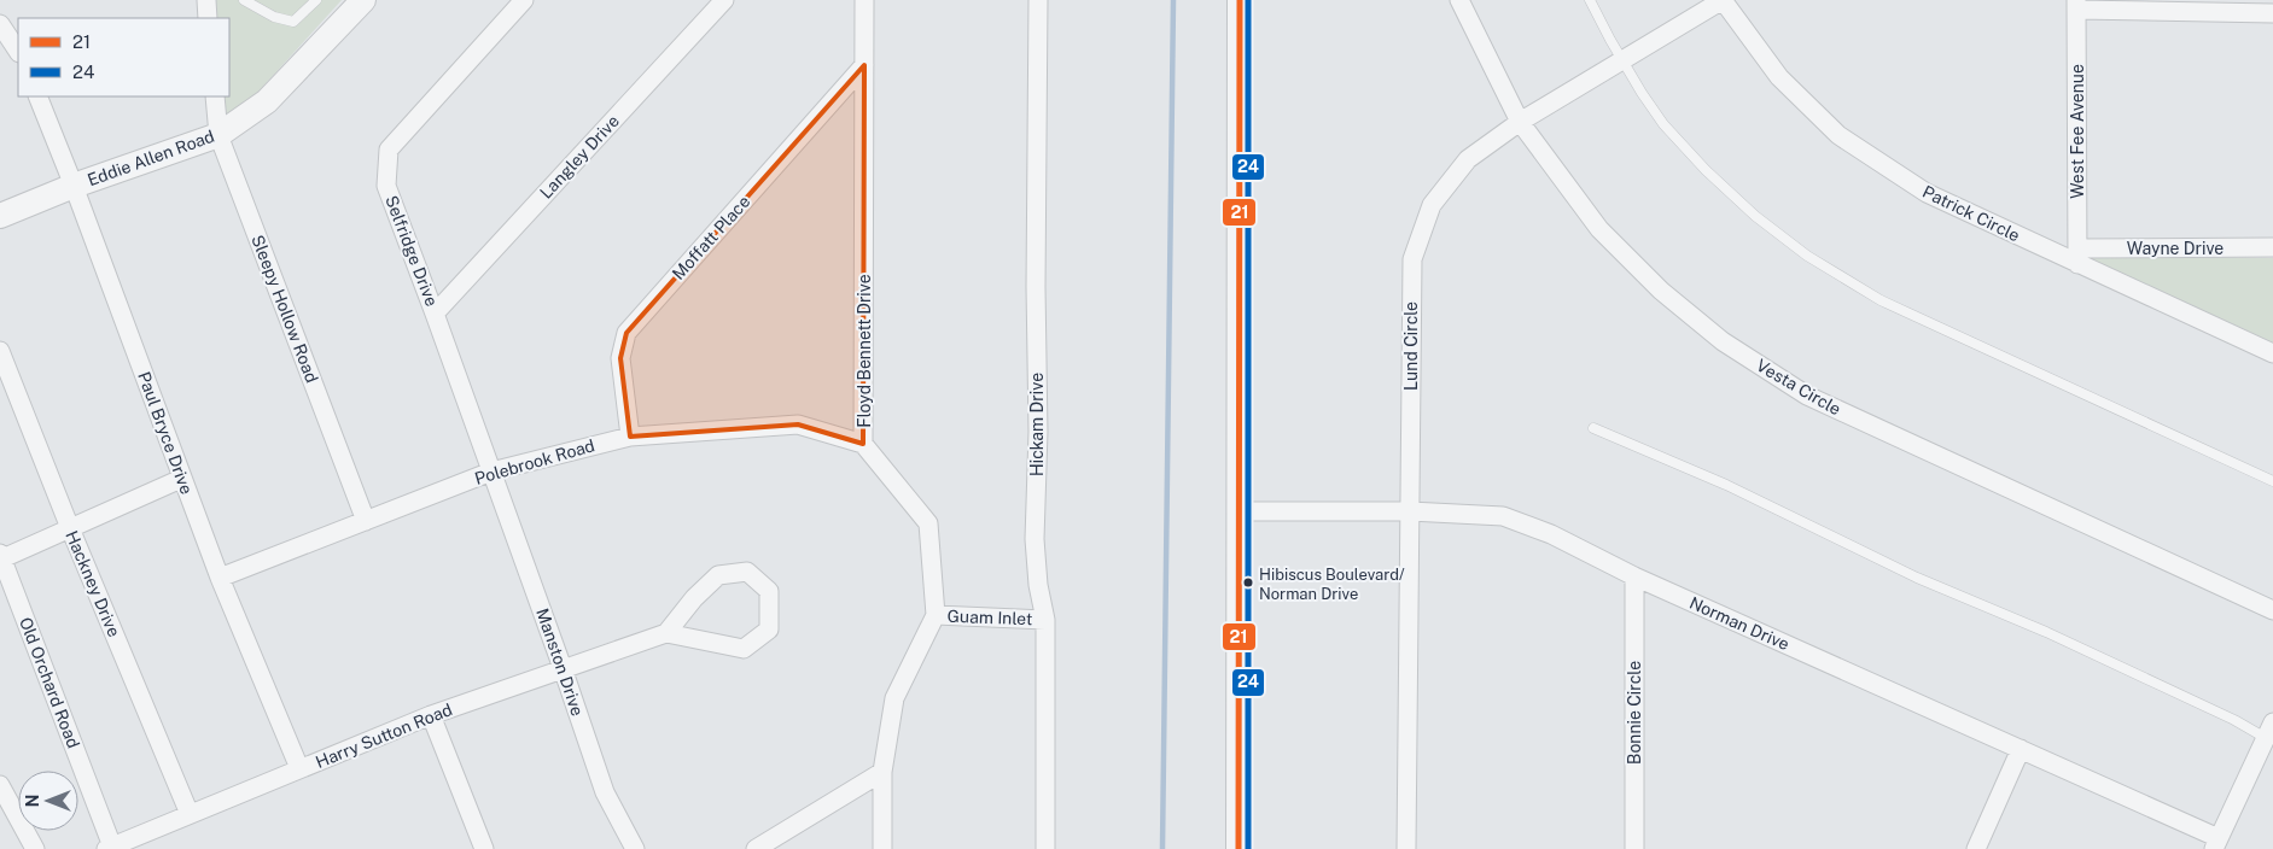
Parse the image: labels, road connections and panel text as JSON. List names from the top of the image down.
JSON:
{
  "streets": {
    "street": [
      "West Fee Avenue",
      "Langley Drive",
      "Eddie Allen Road",
      "Patrick Circle",
      "Moffatt Place",
      "Wayne Drive",
      "Selfridge Drive",
      "Sleepy Hollow Road",
      "Lund Circle",
      "Floyd Bennett Drive",
      "Vesta Circle",
      "Hickam Drive",
      "Paul Bryce Drive",
      "Polebrook Road",
      "Hackney Drive",
      "Guam Inlet",
      "Norman Drive",
      "Manston Drive",
      "Old Orchard Road",
      "Bonnie Circle",
      "Harry Sutton Road"
    ]
  },
  "crossings": [
    ["West Fee Avenue", "Patrick Circle"],
    ["West Fee Avenue", "Wayne Drive"],
    ["Langley Drive", "Selfridge Drive"],
    ["Eddie Allen Road", "Sleepy Hollow Road"],
    ["Eddie Allen Road", "Paul Bryce Drive"],
    ["Patrick Circle", "Wayne Drive"],
    ["Patrick Circle", "Lund Circle"],
    ["Moffatt Place", "Floyd Bennett Drive"],
    ["Moffatt Place", "Polebrook Road"],
    ["Selfridge Drive", "Polebrook Road"],
    ["Selfridge Drive", "Manston Drive"],
    ["Sleepy Hollow Road", "Polebrook Road"],
    ["Lund Circle", "Vesta Circle"],
    ["Lund Circle", "Norman Drive"],
    ["Floyd Bennett Drive", "Polebrook Road"],
    ["Floyd Bennett Drive", "Guam Inlet"],
    ["Hickam Drive", "Guam Inlet"],
    ["Paul Bryce Drive", "Polebrook Road"],
    ["Paul Bryce Drive", "Harry Sutton Road"],
    ["Polebrook Road", "Manston Drive"],
    ["Hackney Drive", "Harry Sutton Road"],
    ["Norman Drive", "Bonnie Circle"],
    ["Manston Drive", "Harry Sutton Road"],
    ["Old Orchard Road", "Harry Sutton Road"]
  ],
  "places": ["Hibiscus Boulevard/ Norman Drive"],
  "lines": ["transit line 21", "transit line 24"],
  "legend": ["21", "24"],
  "north": "left"
}
